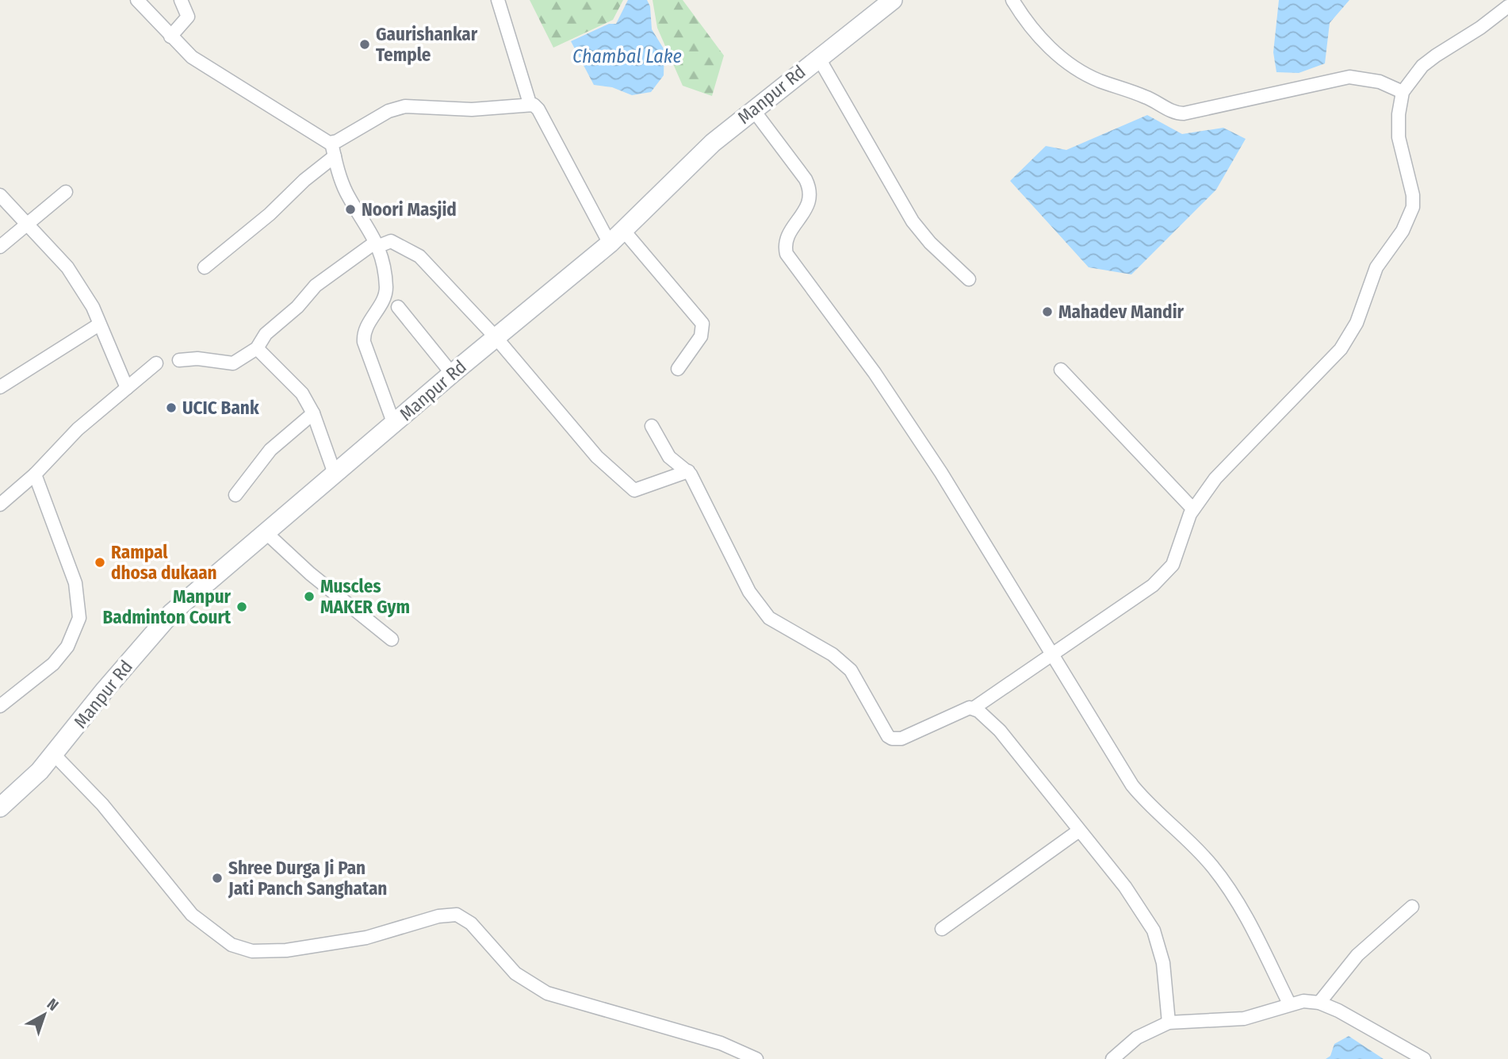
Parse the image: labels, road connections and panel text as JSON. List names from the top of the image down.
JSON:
{
  "streets": {
    "main road": ["Manpur Rd"]
  },
  "water": ["Chambal Lake"],
  "places": [
    "Gaurishankar Temple",
    "Noori Masjid",
    "Mahadev Mandir",
    "UCIC Bank",
    "Rampal dhosa dukaan",
    "Muscles MAKER Gym",
    "Manpur Badminton Court",
    "Shree Durga Ji Pan Jati Panch Sanghatan"
  ],
  "north": "top right"
}
